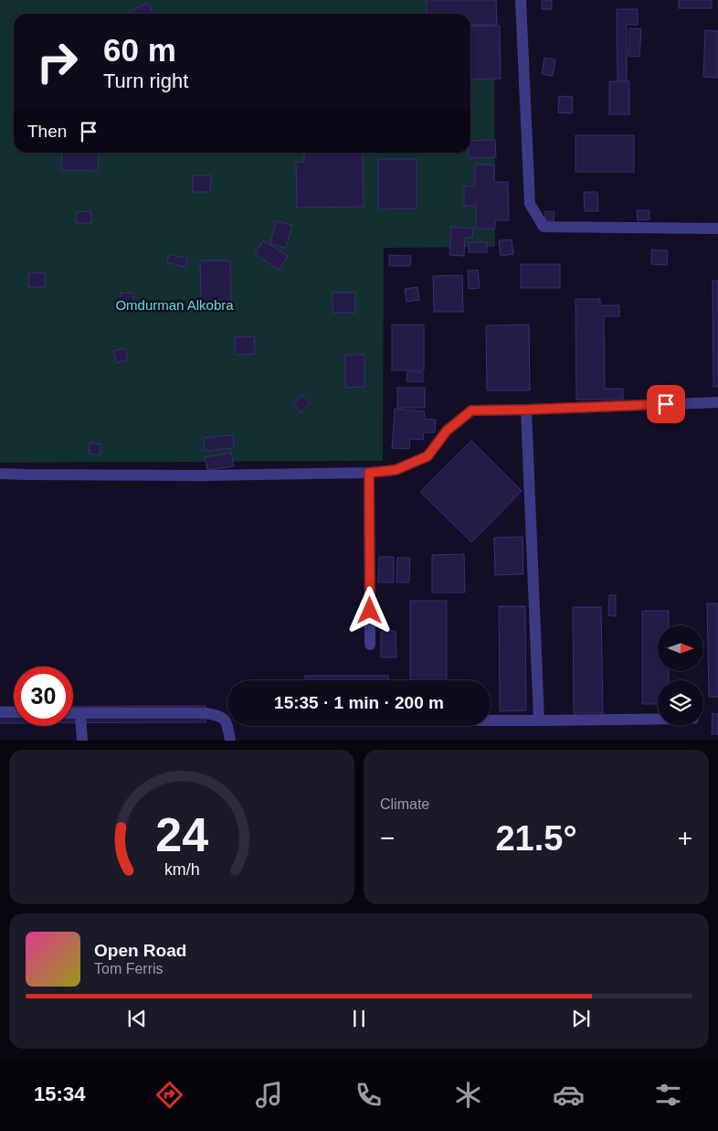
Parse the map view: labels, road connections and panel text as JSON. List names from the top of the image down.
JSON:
{
  "parks": ["Omdurman Alkobra"],
  "north": "right",
  "page": {
    "turn": ["60 m", "Turn right"],
    "then": "Then",
    "limit": "30",
    "trip": "15:35 · 1 min · 200 m",
    "tile": "Climate",
    "heat": ["−", "21.5°", "+"],
    "song": ["Open Road", "Tom Ferris"],
    "tabs": "15:34",
    "gauge": ["24", "km/h"]
  }
}
